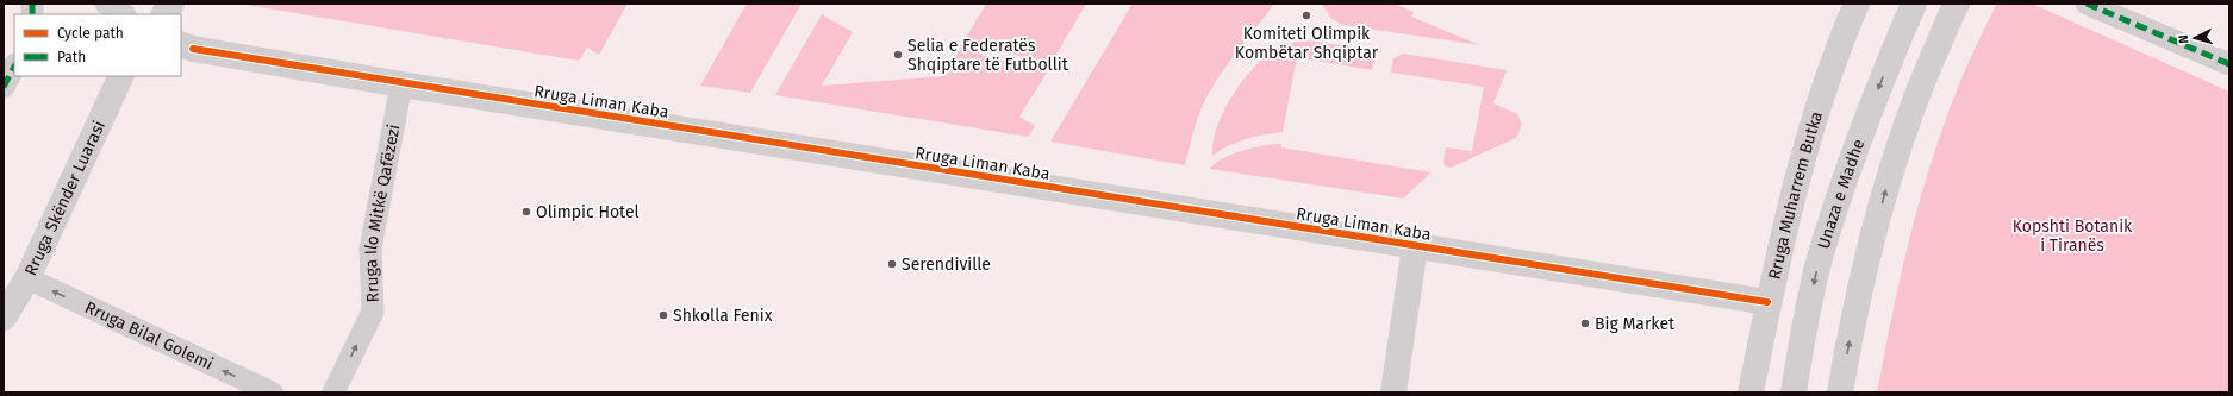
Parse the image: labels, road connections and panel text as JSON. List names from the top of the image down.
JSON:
{
  "streets": {
    "main road": [
      "Rruga Liman Kaba",
      "Unaza e Madhe",
      "Rruga Muharrem Butka",
      "Rruga Skënder Luarasi"
    ],
    "street": ["Rruga Ilo Mitkë Qafëzezi", "Rruga Bilal Golemi"]
  },
  "crossings": [
    ["Rruga Liman Kaba", "Rruga Muharrem Butka"],
    ["Rruga Liman Kaba", "Rruga Ilo Mitkë Qafëzezi"],
    ["Rruga Skënder Luarasi", "Rruga Bilal Golemi"]
  ],
  "one_way": ["Rruga Ilo Mitkë Qafëzezi", "Rruga Bilal Golemi"],
  "parks": ["Kopshti Botanik i Tiranës"],
  "places": [
    "Komiteti Olimpik Kombëtar Shqiptar",
    "Selia e Federatës Shqiptare të Futbollit",
    "Olimpic Hotel",
    "Serendiville",
    "Shkolla Fenix",
    "Big Market"
  ],
  "legend": ["Cycle path", "Path"],
  "north": "left"
}
